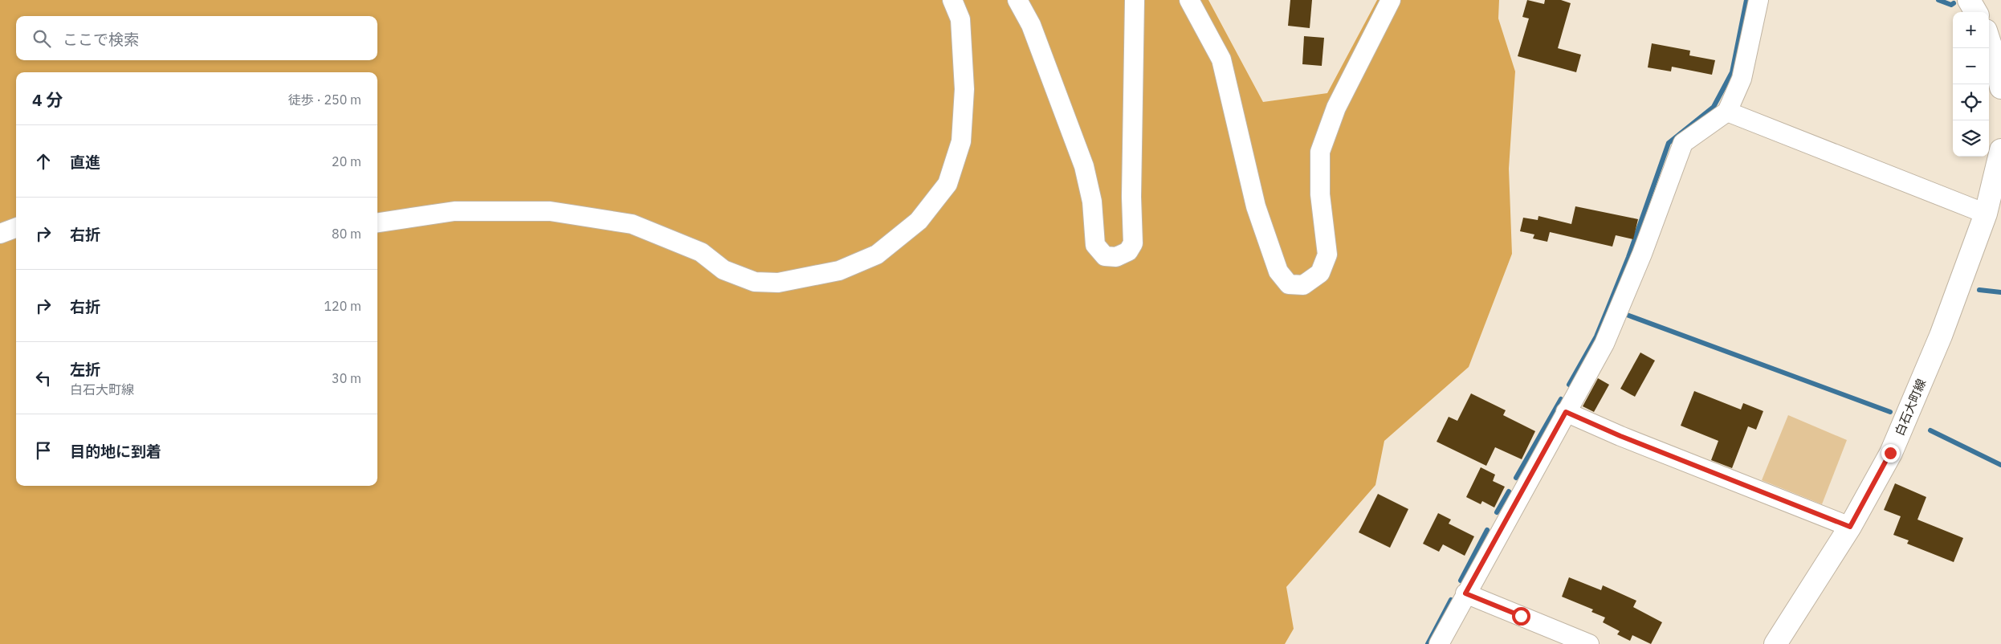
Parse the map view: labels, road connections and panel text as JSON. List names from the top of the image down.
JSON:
{
  "streets": {
    "main road": ["白石大町線"]
  },
  "page": {
    "map_buttons": ["+", "−"],
    "search": "ここで検索",
    "heading": ["4 分", "徒歩 · 250 m"],
    "list": [
      ["直進", "20 m"],
      ["右折", "80 m"],
      ["右折", "120 m"],
      ["左折", "白石大町線", "30 m"],
      "目的地に到着"
    ]
  }
}
